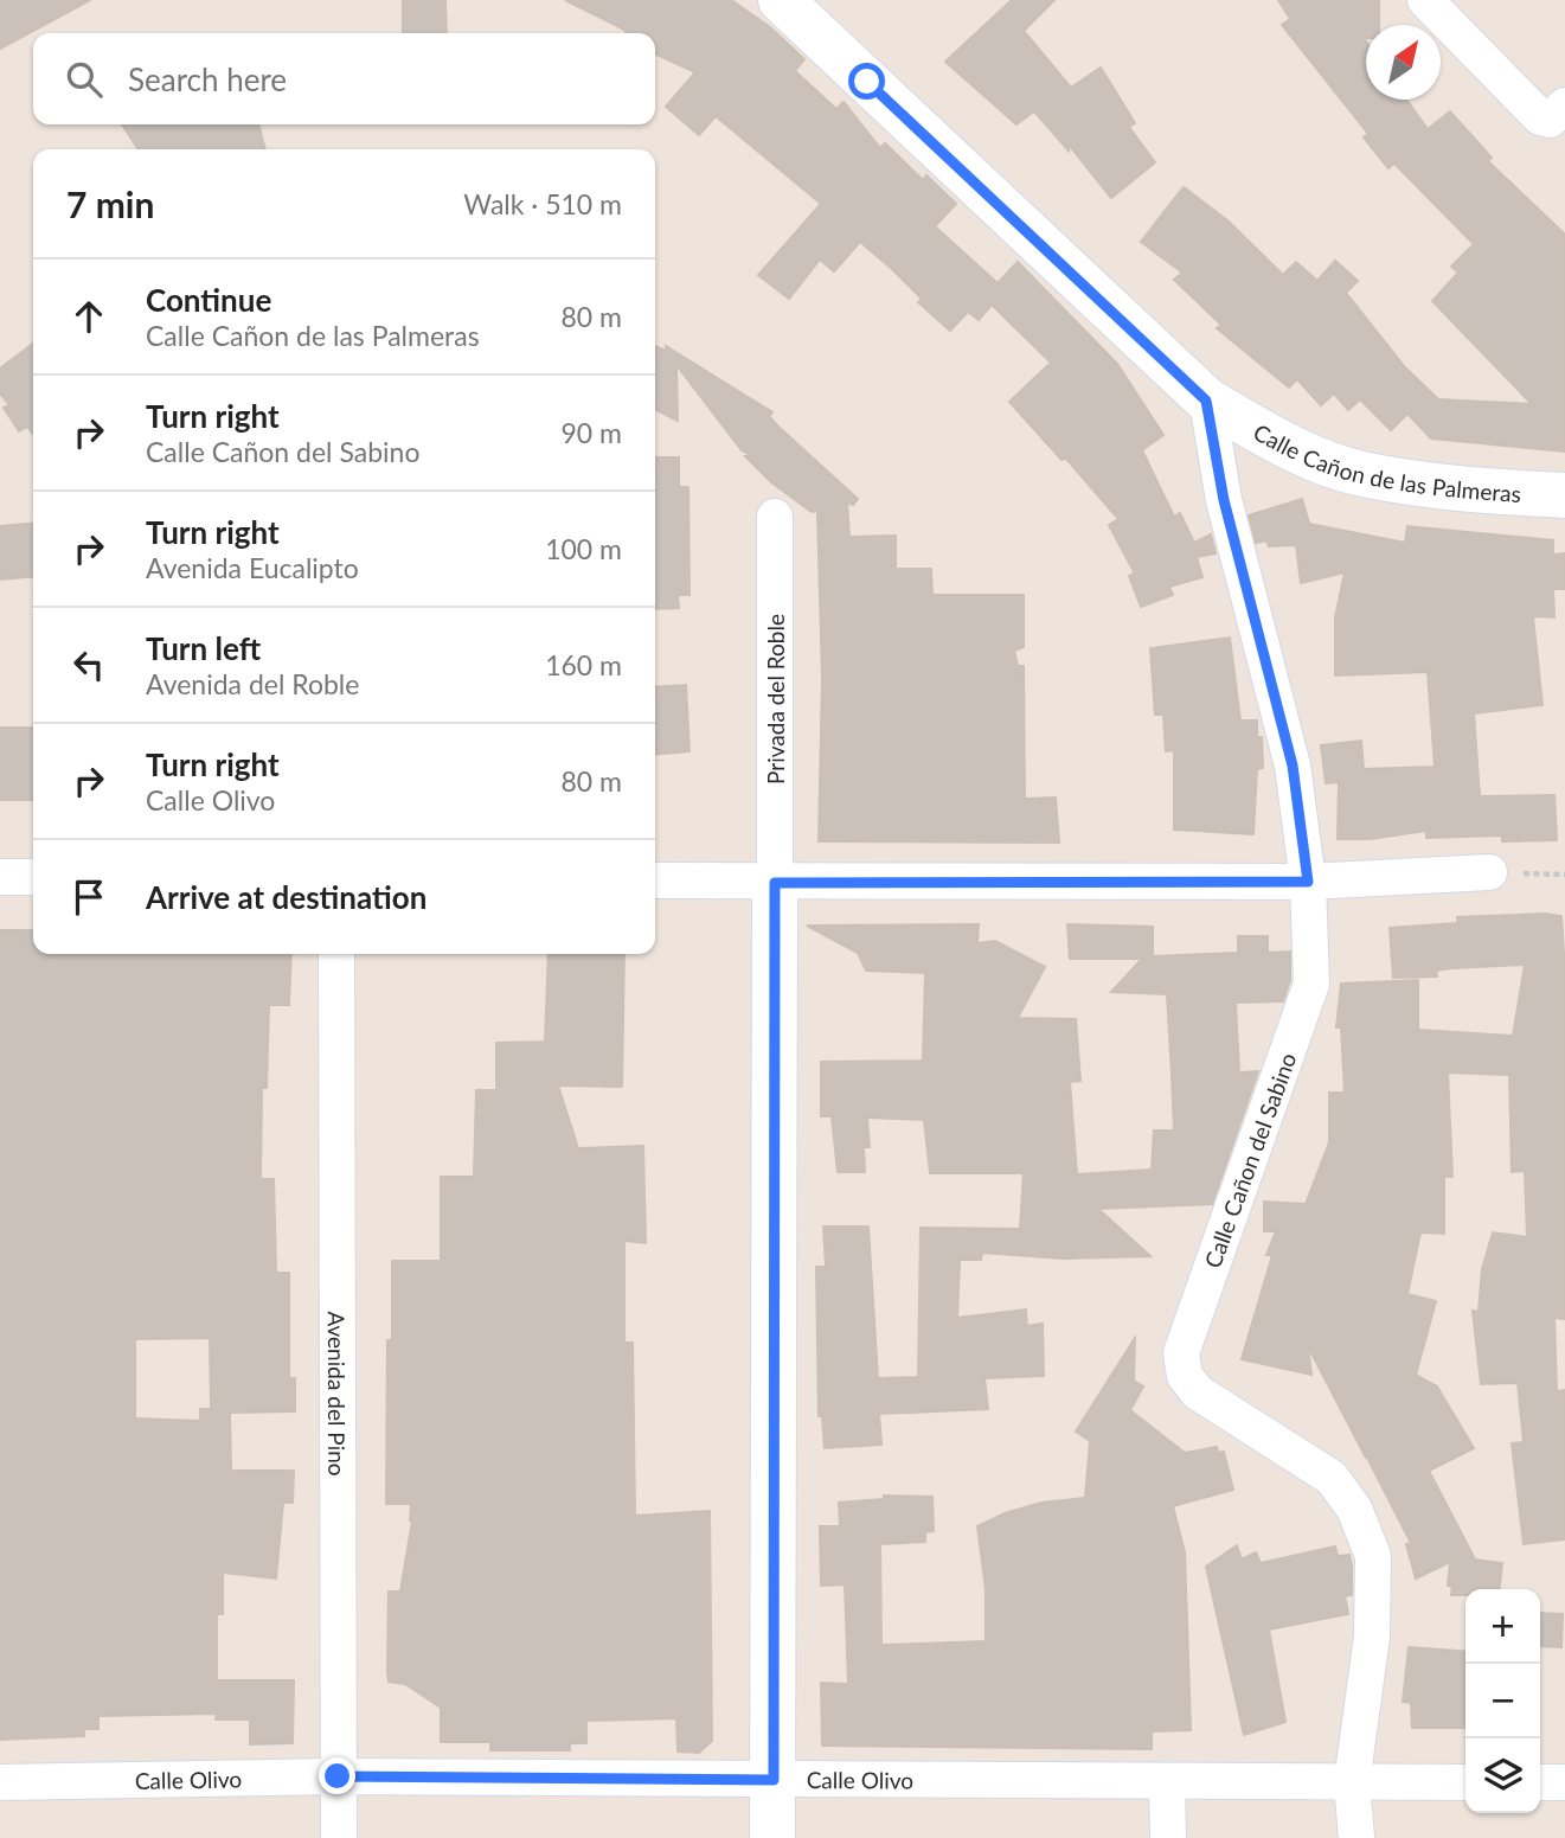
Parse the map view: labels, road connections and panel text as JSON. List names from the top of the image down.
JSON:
{
  "streets": {
    "main road": ["Calle Cañon de las Palmeras"],
    "street": [
      "Privada del Roble",
      "Calle Cañon del Sabino",
      "Avenida del Pino",
      "Calle Olivo"
    ]
  },
  "crossings": [
    ["Calle Cañon de las Palmeras", "Calle Cañon del Sabino"],
    ["Calle Cañon del Sabino", "Calle Olivo"],
    ["Avenida del Pino", "Calle Olivo"]
  ],
  "north": "top right",
  "page": {
    "search": "Search here",
    "heading": ["7 min", "Walk · 510 m"],
    "list": [
      ["Continue", "Calle Cañon de las Palmeras", "80 m"],
      ["Turn right", "Calle Cañon del Sabino", "90 m"],
      ["Turn right", "Avenida Eucalipto", "100 m"],
      ["Turn left", "Avenida del Roble", "160 m"],
      ["Turn right", "Calle Olivo", "80 m"],
      "Arrive at destination"
    ],
    "map_buttons": ["+", "−"]
  }
}
